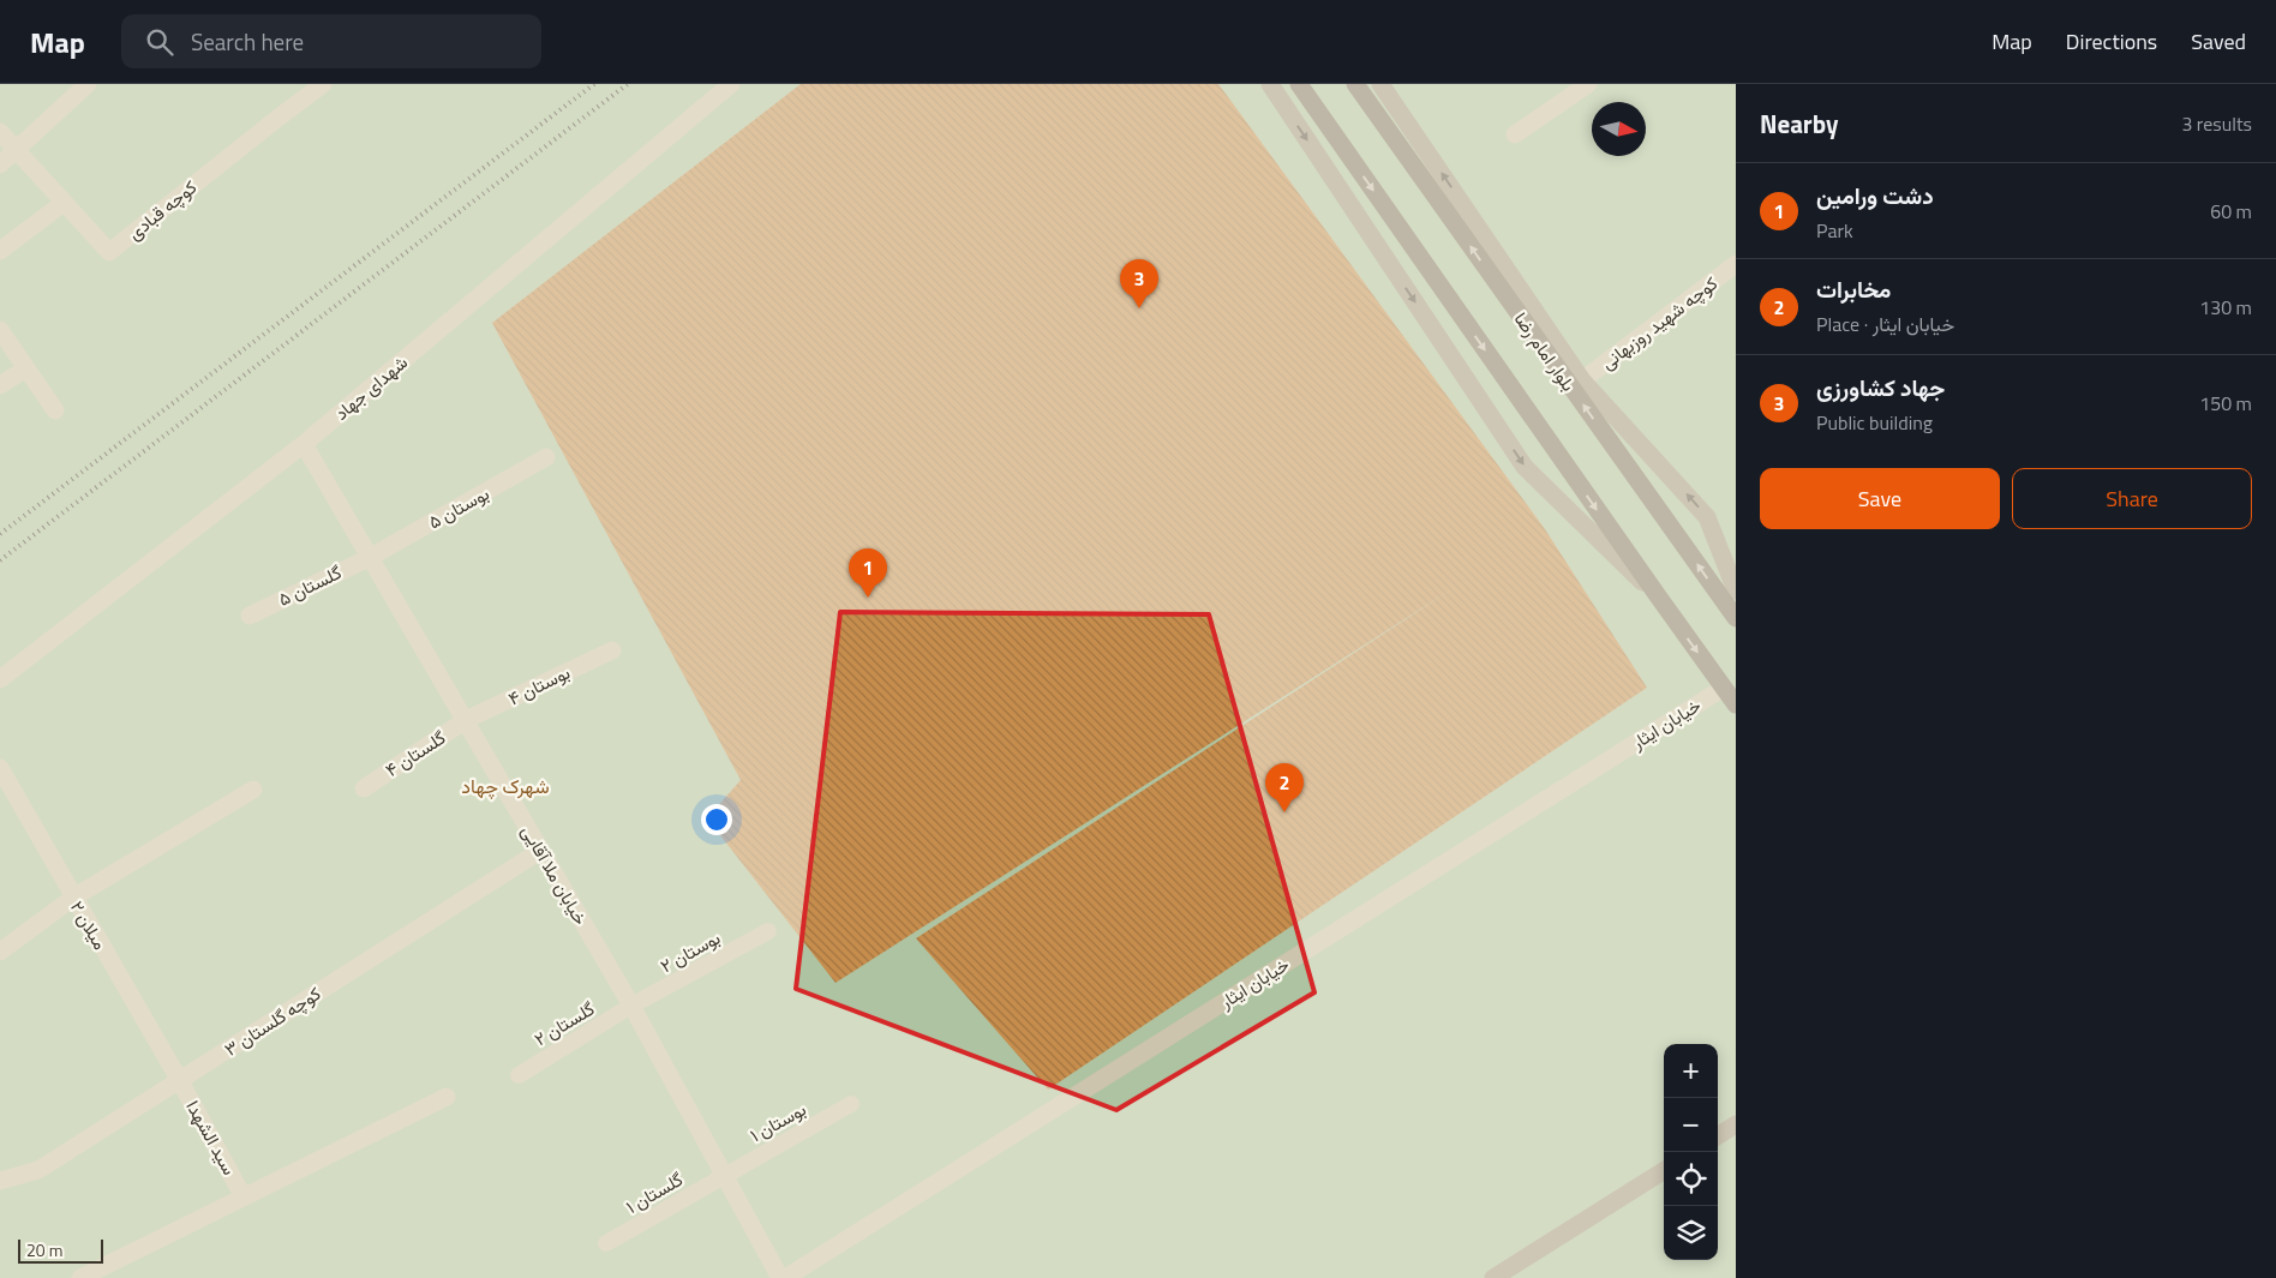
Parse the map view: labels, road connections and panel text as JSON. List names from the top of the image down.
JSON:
{
  "streets": {
    "main road": ["بلوار امام رضا"],
    "street": [
      "کوچه قبادی",
      "کوچه شهید روزبهانی",
      "شهدای جهاد",
      "بوستان ۵",
      "گلستان ۵",
      "بوستان ۴",
      "خیابان ایثار",
      "گلستان ۴",
      "خیابان ملا آقایی",
      "میلان ۲",
      "کوچه گلستان ۳",
      "سید الشهدا"
    ],
    "lane": [
      "بوستان ۲",
      "گلستان ۲",
      "بوستان ۱",
      "گلستان ۱"
    ]
  },
  "crossings": [
    ["شهدای جهاد", "خیابان ملا آقایی"],
    ["بوستان ۵", "گلستان ۵"],
    ["بوستان ۵", "خیابان ملا آقایی"],
    ["گلستان ۵", "خیابان ملا آقایی"],
    ["بوستان ۴", "گلستان ۴"],
    ["بوستان ۴", "خیابان ملا آقایی"],
    ["خیابان ایثار", "خیابان ملا آقایی"],
    ["گلستان ۴", "خیابان ملا آقایی"],
    ["خیابان ملا آقایی", "بوستان ۲"],
    ["خیابان ملا آقایی", "کوچه گلستان ۳"],
    ["خیابان ملا آقایی", "گلستان ۲"],
    ["خیابان ملا آقایی", "بوستان ۱"],
    ["خیابان ملا آقایی", "گلستان ۱"],
    ["میلان ۲", "کوچه گلستان ۳"],
    ["میلان ۲", "سید الشهدا"],
    ["بوستان ۲", "گلستان ۲"],
    ["کوچه گلستان ۳", "سید الشهدا"],
    ["بوستان ۱", "گلستان ۱"]
  ],
  "districts": ["شهرک چهاد"],
  "scale_bar": "20 m",
  "north": "right",
  "page": {
    "header": "Map",
    "search": "Search here",
    "nav": ["Map", "Directions", "Saved"],
    "heading": ["Nearby", "3 results"],
    "list": [
      {
        "mark": "1",
        "name": "دشت ورامین",
        "note": "Park",
        "value": "60 m"
      },
      {
        "mark": "2",
        "name": "مخابرات",
        "note": "Place · خیابان ایثار",
        "value": "130 m"
      },
      {
        "mark": "3",
        "name": "جهاد کشاورزی",
        "note": "Public building",
        "value": "150 m"
      }
    ],
    "pins": ["3", "1", "2"],
    "buttons": ["Save", "Share"],
    "map_buttons": ["+", "−"],
    "scale": "20 m"
  }
}
